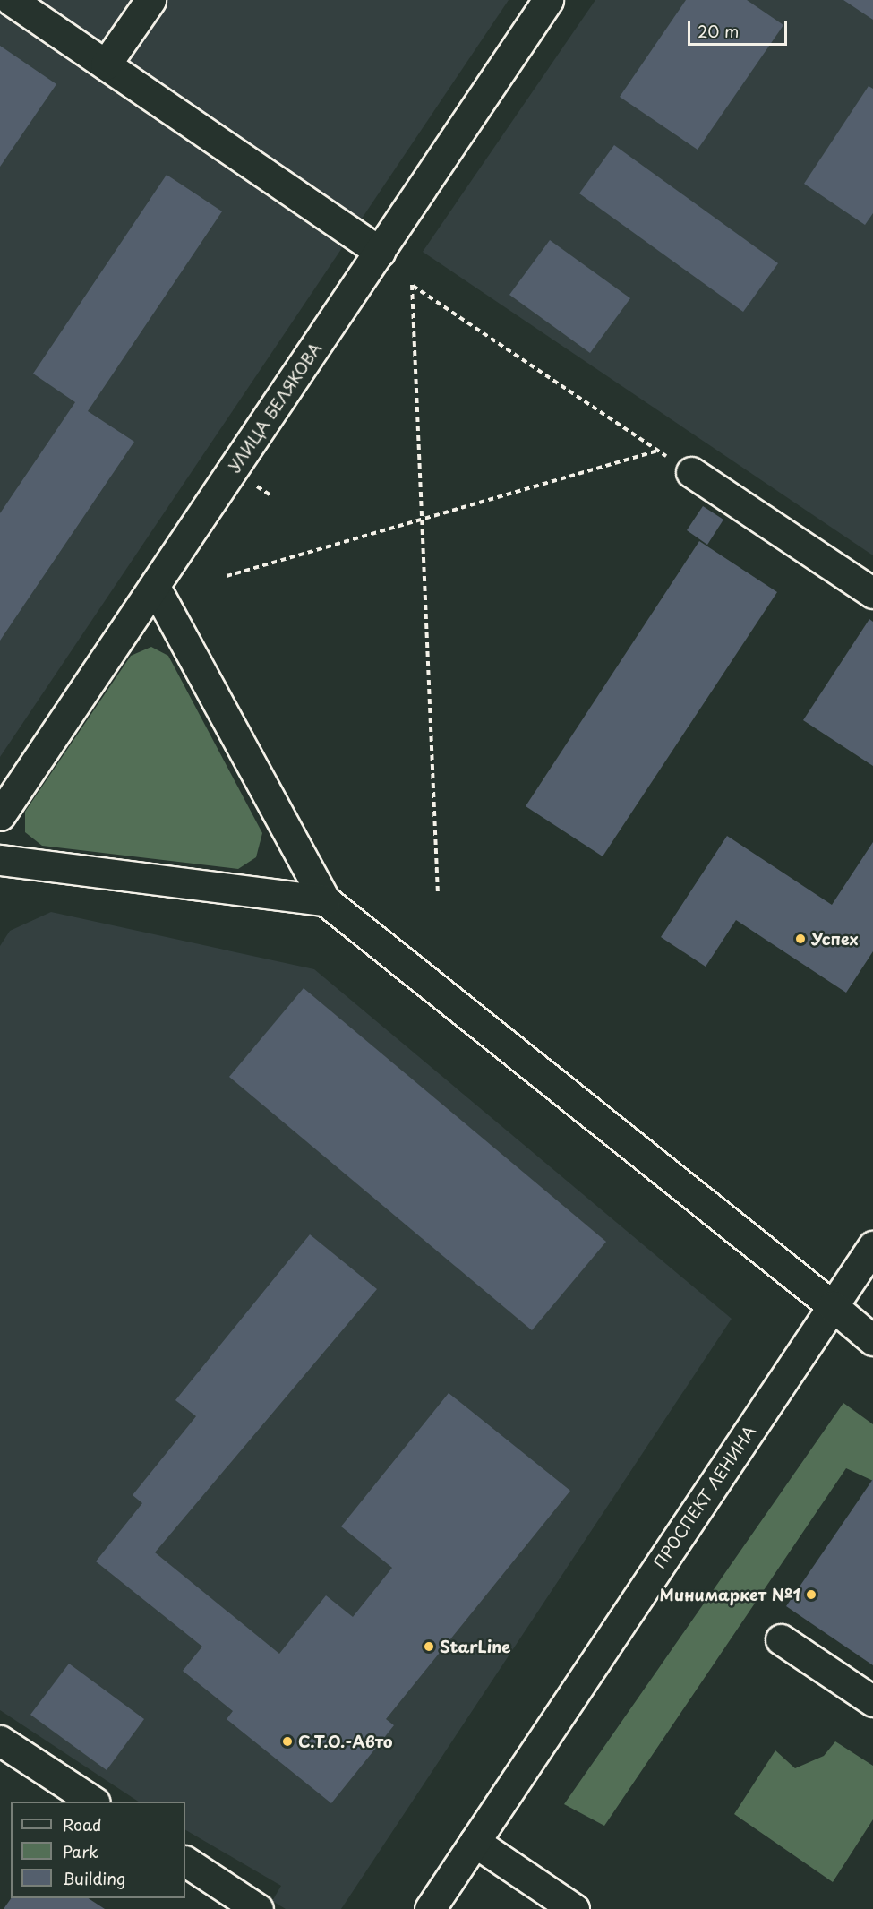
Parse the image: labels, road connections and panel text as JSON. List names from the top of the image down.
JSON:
{
  "streets": {
    "street": ["УЛИЦА БЕЛЯКОВА", "ПРОСПЕКТ ЛЕНИНА"]
  },
  "places": [
    "Успех",
    "Минимаркет №1",
    "StarLine",
    "С.Т.О.-Авто"
  ],
  "legend": ["Road", "Park", "Building"],
  "scale_bar": "20 m"
}
